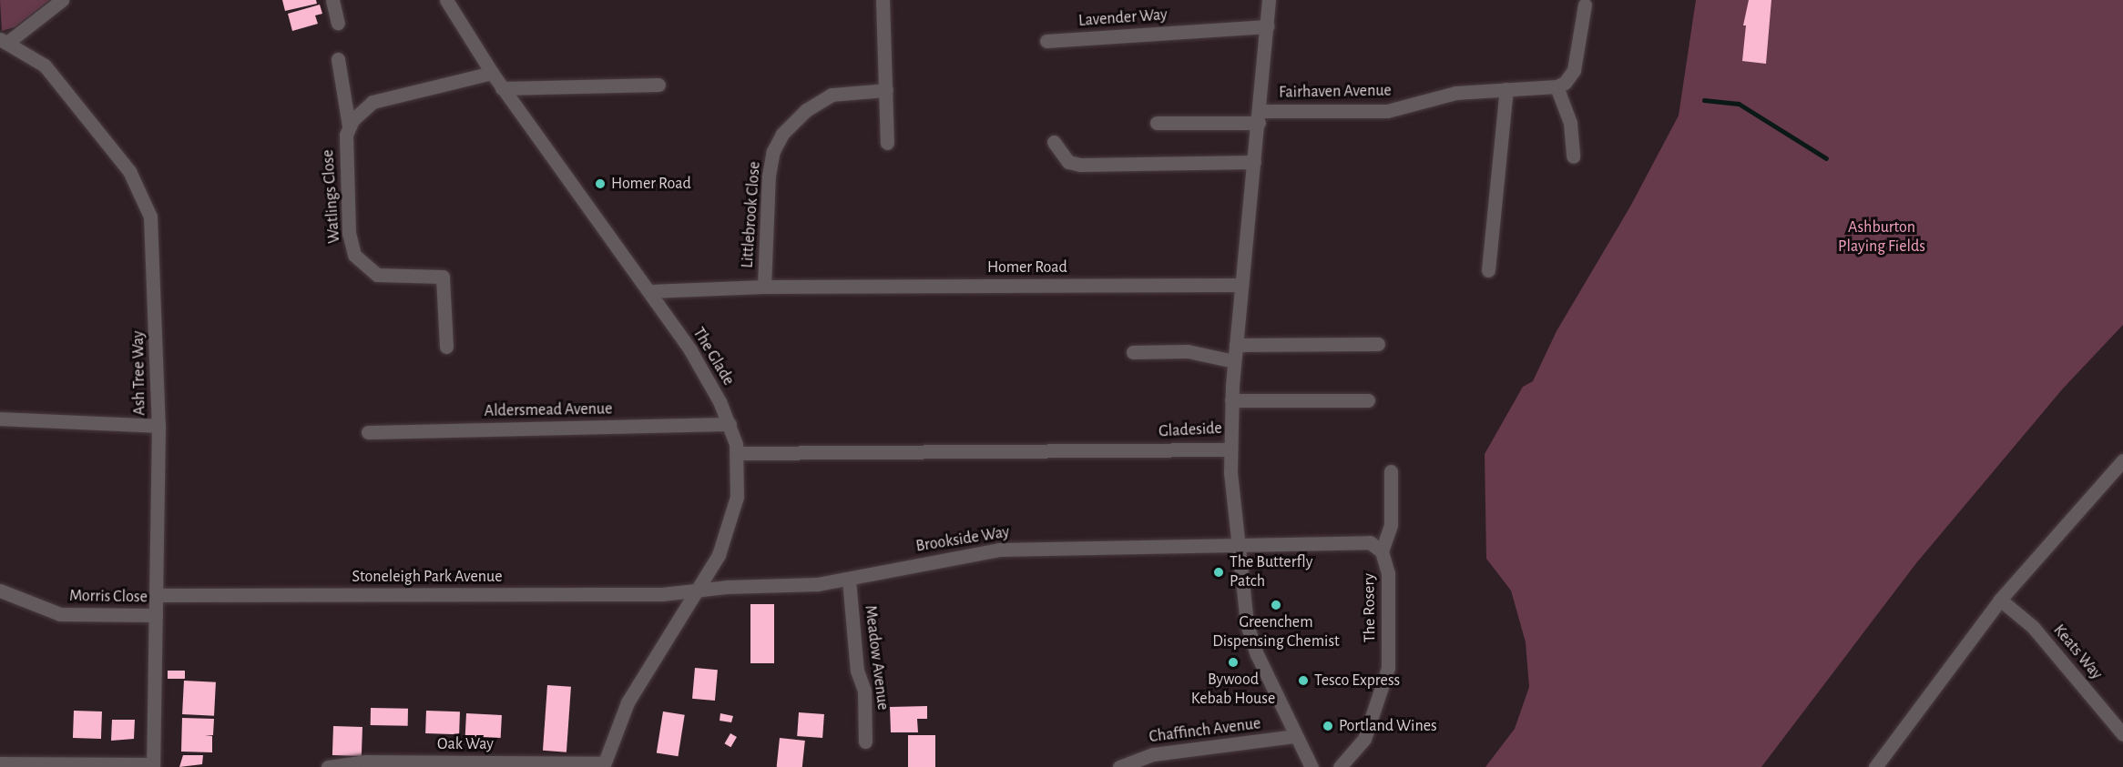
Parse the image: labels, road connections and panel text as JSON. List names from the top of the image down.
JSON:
{
  "streets": {
    "street": [
      "Lavender Way",
      "Fairhaven Avenue",
      "Watlings Close",
      "Littlebrook Close",
      "Homer Road",
      "The Glade",
      "Ash Tree Way",
      "Aldersmead Avenue",
      "Gladeside",
      "Brookside Way",
      "Stoneleigh Park Avenue",
      "Morris Close",
      "The Rosery",
      "Keats Way",
      "Meadow Avenue",
      "Chaffinch Avenue",
      "Oak Way"
    ]
  },
  "crossings": [
    ["Lavender Way", "Gladeside"],
    ["Fairhaven Avenue", "Gladeside"],
    ["Littlebrook Close", "Homer Road"],
    ["Homer Road", "The Glade"],
    ["Homer Road", "Gladeside"],
    ["The Glade", "Aldersmead Avenue"],
    ["The Glade", "Gladeside"],
    ["The Glade", "Brookside Way"],
    ["The Glade", "Stoneleigh Park Avenue"],
    ["The Glade", "Oak Way"],
    ["Ash Tree Way", "Stoneleigh Park Avenue"],
    ["Ash Tree Way", "Morris Close"],
    ["Brookside Way", "Stoneleigh Park Avenue"],
    ["Brookside Way", "The Rosery"],
    ["Brookside Way", "Meadow Avenue"]
  ],
  "parks": ["Ashburton Playing Fields"],
  "places": [
    "Homer Road",
    "The Butterfly Patch",
    "Greenchem Dispensing Chemist",
    "Bywood Kebab House",
    "Tesco Express",
    "Portland Wines"
  ]
}
